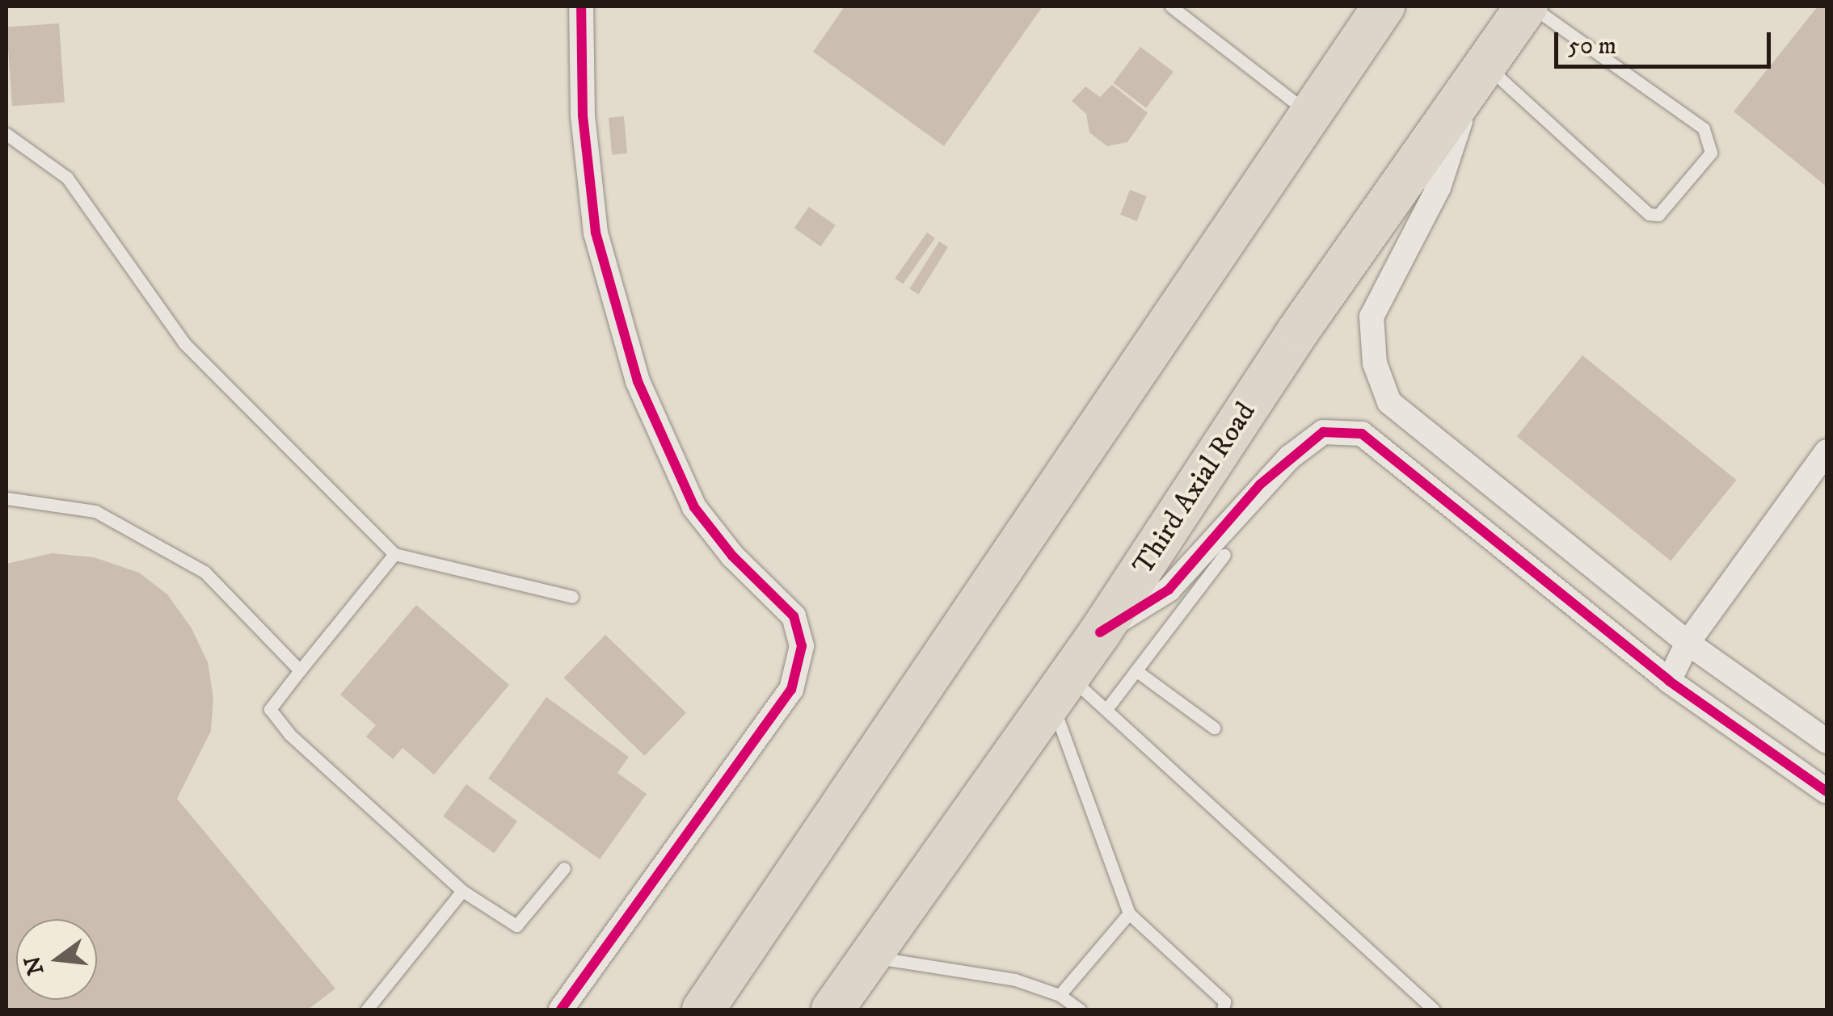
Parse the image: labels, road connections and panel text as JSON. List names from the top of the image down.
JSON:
{
  "streets": {
    "highway": ["Third Axial Road"]
  },
  "scale_bar": "50 m",
  "north": "left"
}
